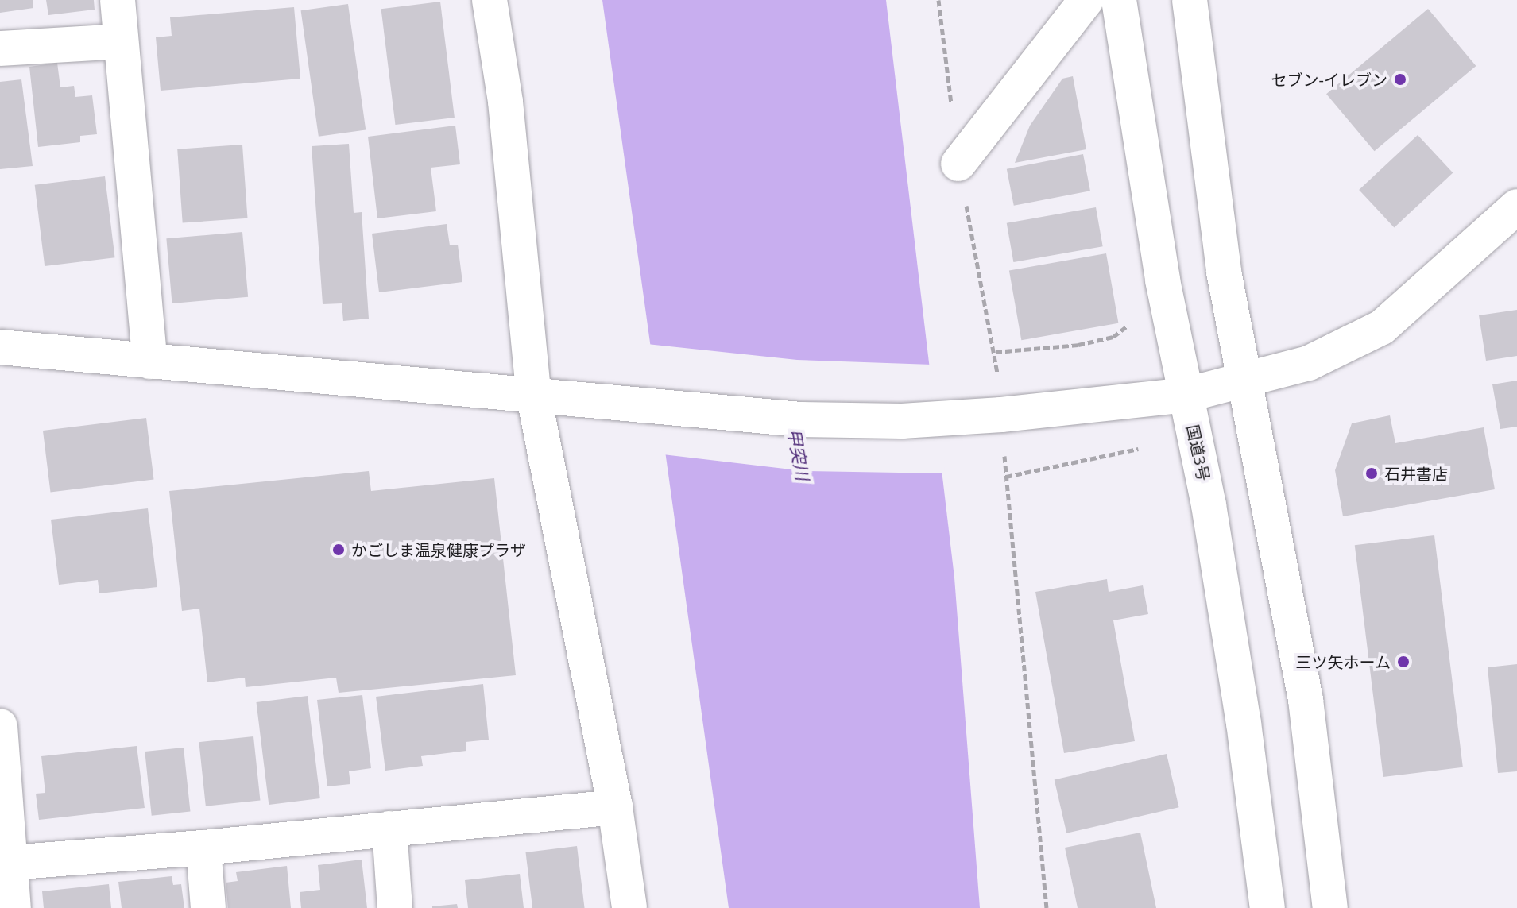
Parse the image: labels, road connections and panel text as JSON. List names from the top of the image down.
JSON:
{
  "streets": {
    "main road": ["国道3号"]
  },
  "water": ["甲突川"],
  "places": [
    "セブン-イレブン",
    "石井書店",
    "かごしま温泉健康プラザ",
    "三ツ矢ホーム"
  ]
}
